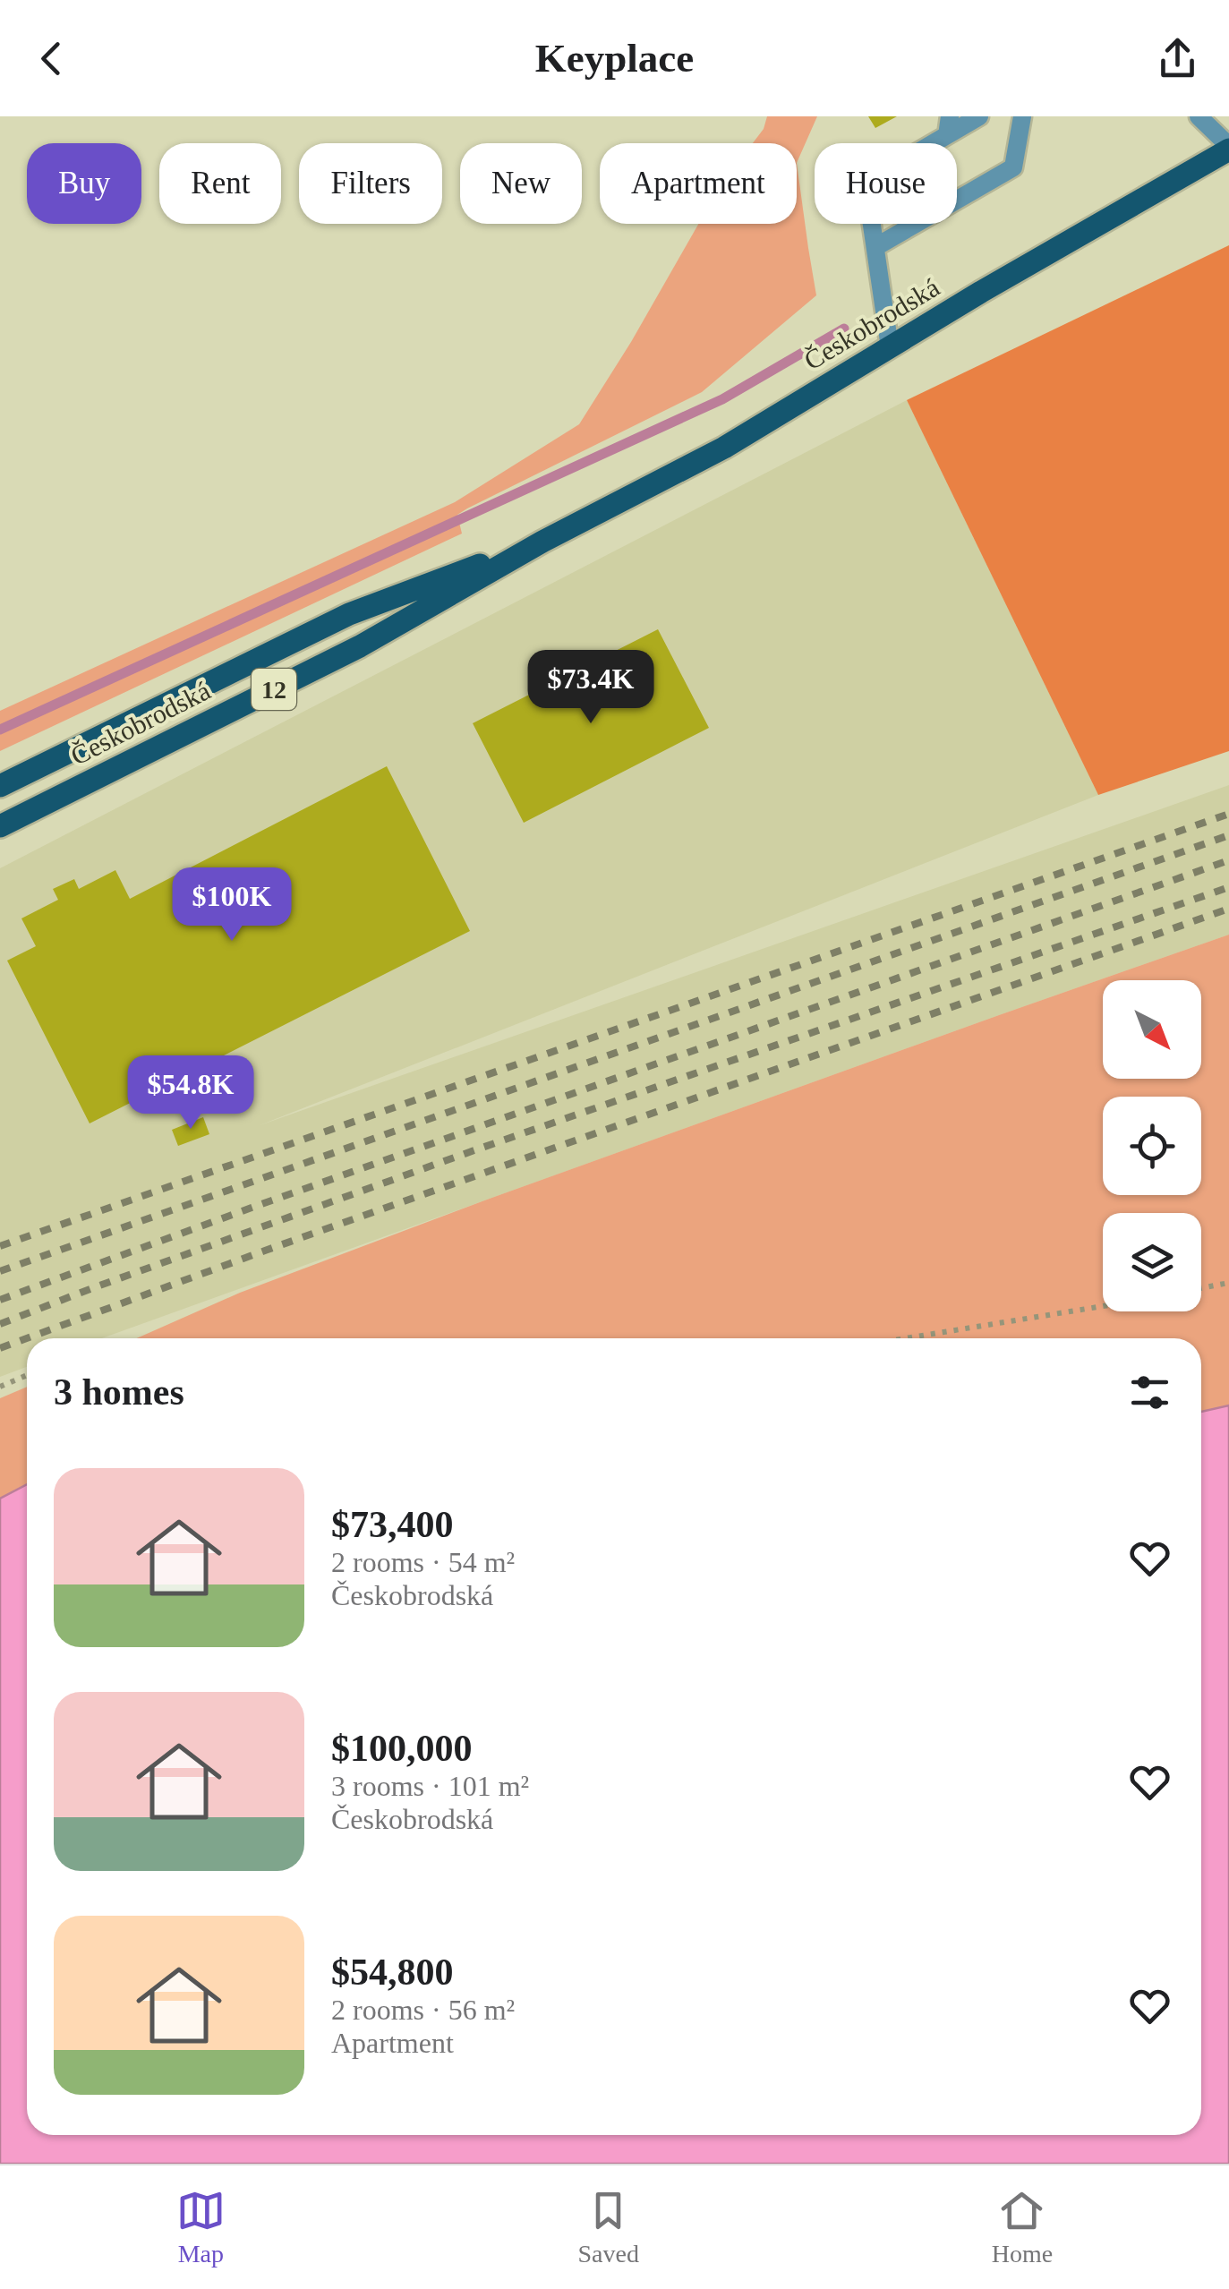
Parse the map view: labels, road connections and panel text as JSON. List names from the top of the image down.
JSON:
{
  "streets": {
    "main road": ["Českobrodská", "12"]
  },
  "north": "bottom right",
  "page": {
    "header": "Keyplace",
    "chip": [
      "Buy",
      "Rent",
      "Filters",
      "New",
      "Apartment",
      "House"
    ],
    "price": ["$73.4K", "$100K", "$54.8K"],
    "heading": "3 homes",
    "list": [
      {
        "name": "$73,400",
        "note": "2 rooms · 54 m² · Českobrodská"
      },
      {
        "name": "$100,000",
        "note": "3 rooms · 101 m² · Českobrodská"
      },
      {
        "name": "$54,800",
        "note": "2 rooms · 56 m² · Apartment"
      }
    ],
    "tabs": ["Map", "Saved", "Home"]
  }
}
